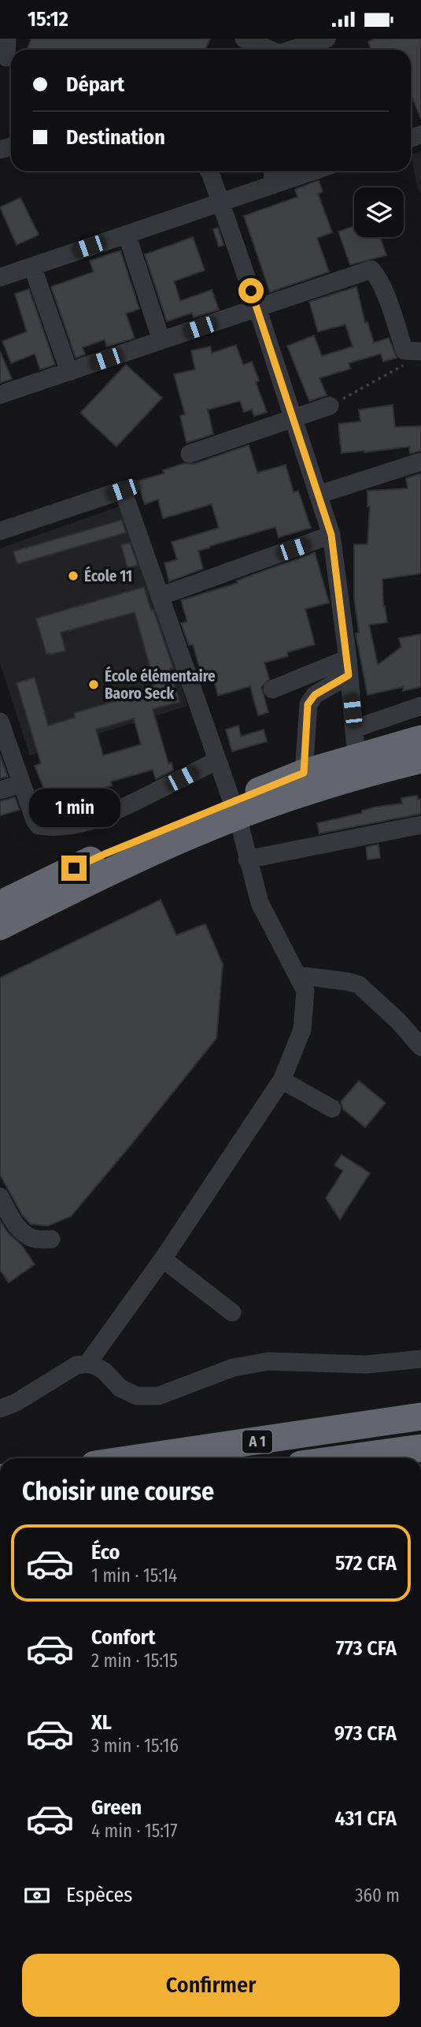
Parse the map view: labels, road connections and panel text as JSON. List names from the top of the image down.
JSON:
{
  "streets": {
    "highway": ["A 1"]
  },
  "places": ["École 11", "École élémentaire Baoro Seck"],
  "page": {
    "status": "15:12",
    "banner": ["Départ", "Destination"],
    "bubble": "1 min",
    "heading": "Choisir une course",
    "list": [
      {
        "name": "Éco",
        "note": "1 min · 15:14",
        "value": "572 CFA"
      },
      {
        "name": "Confort",
        "note": "2 min · 15:15",
        "value": "773 CFA"
      },
      {
        "name": "XL",
        "note": "3 min · 15:16",
        "value": "973 CFA"
      },
      {
        "name": "Green",
        "note": "4 min · 15:17",
        "value": "431 CFA"
      }
    ],
    "pay": ["Espèces", "360 m"],
    "buttons": "Confirmer"
  }
}
